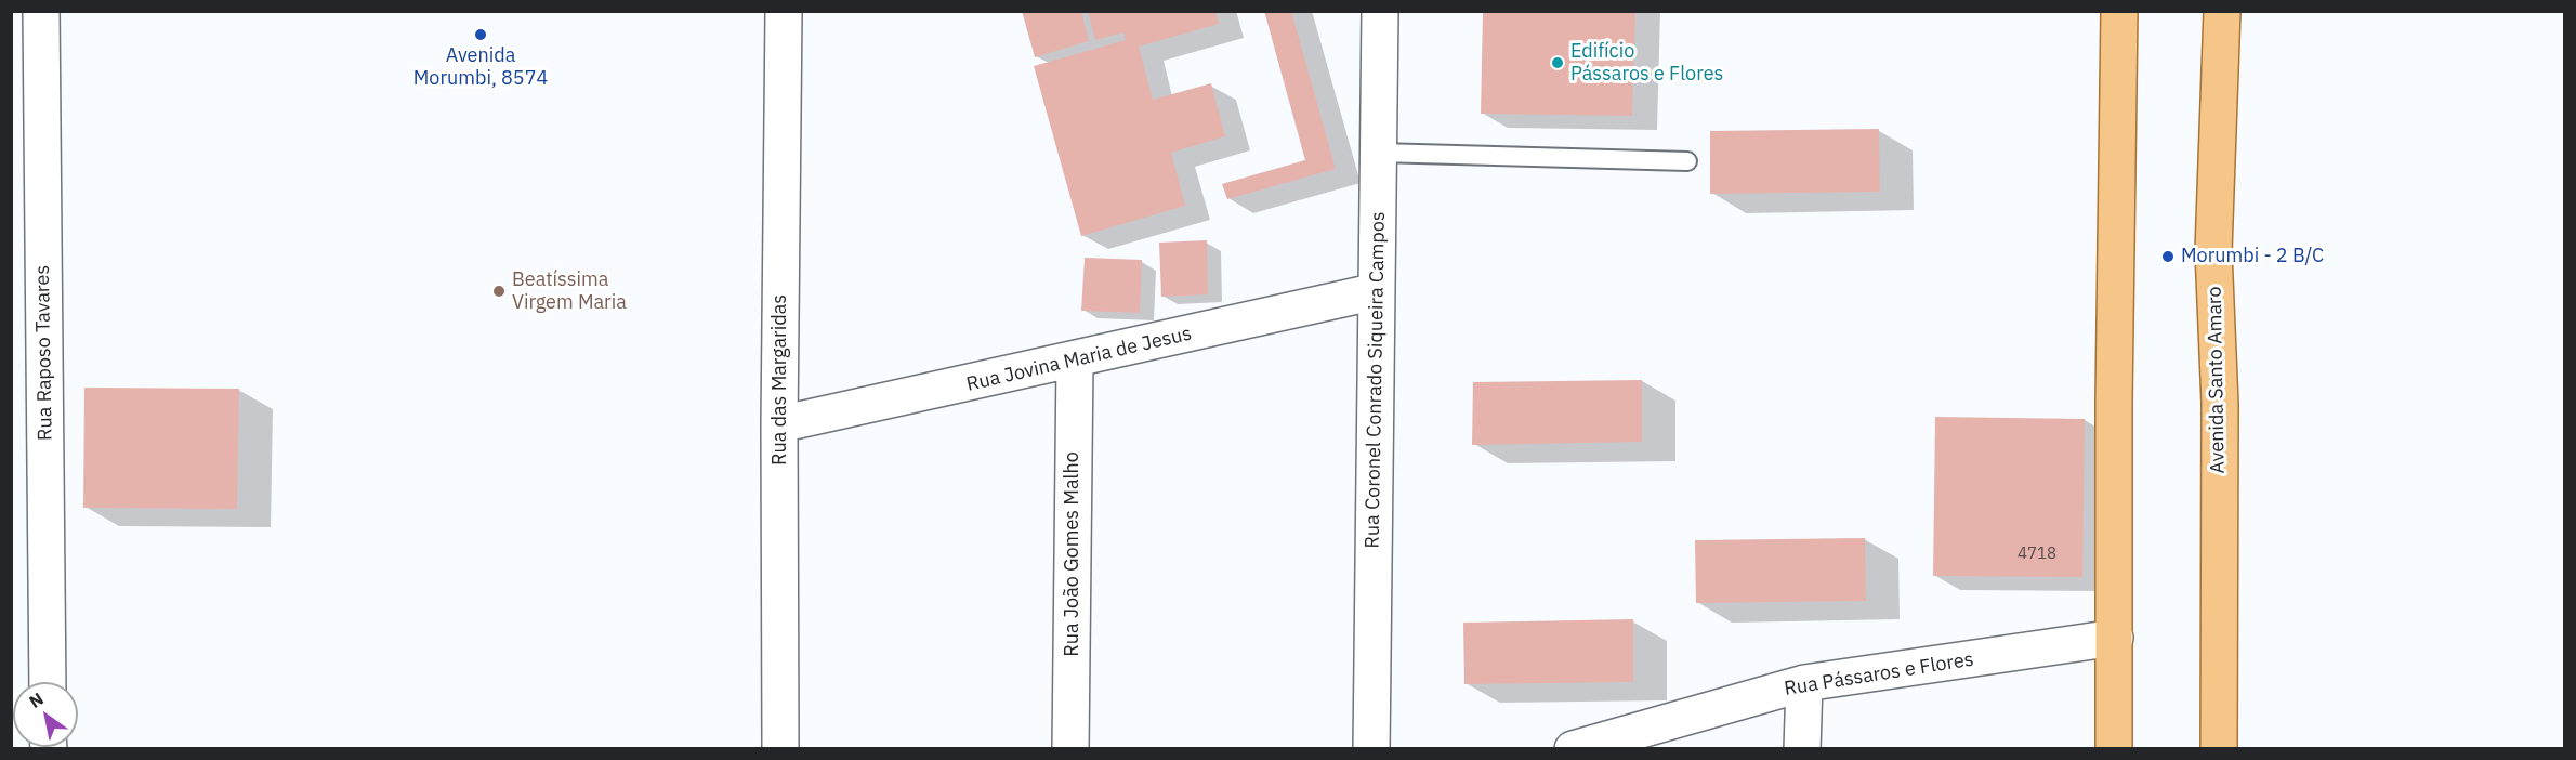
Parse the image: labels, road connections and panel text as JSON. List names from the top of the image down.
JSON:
{
  "streets": {
    "main road": ["Avenida Santo Amaro"],
    "street": [
      "Rua Raposo Tavares",
      "Rua Jovina Maria de Jesus",
      "Rua das Margaridas",
      "Rua Coronel Conrado Siqueira Campos",
      "Rua João Gomes Malho",
      "Rua Pássaros e Flores"
    ]
  },
  "crossings": [
    ["Rua Jovina Maria de Jesus", "Rua das Margaridas"],
    ["Rua Jovina Maria de Jesus", "Rua Coronel Conrado Siqueira Campos"],
    ["Rua Jovina Maria de Jesus", "Rua João Gomes Malho"]
  ],
  "places": [
    "Avenida Morumbi, 8574",
    "Edifício Pássaros e Flores",
    "Morumbi - 2 B/C",
    "Beatíssima Virgem Maria"
  ],
  "house_numbers": ["4718"],
  "north": "top left"
}
